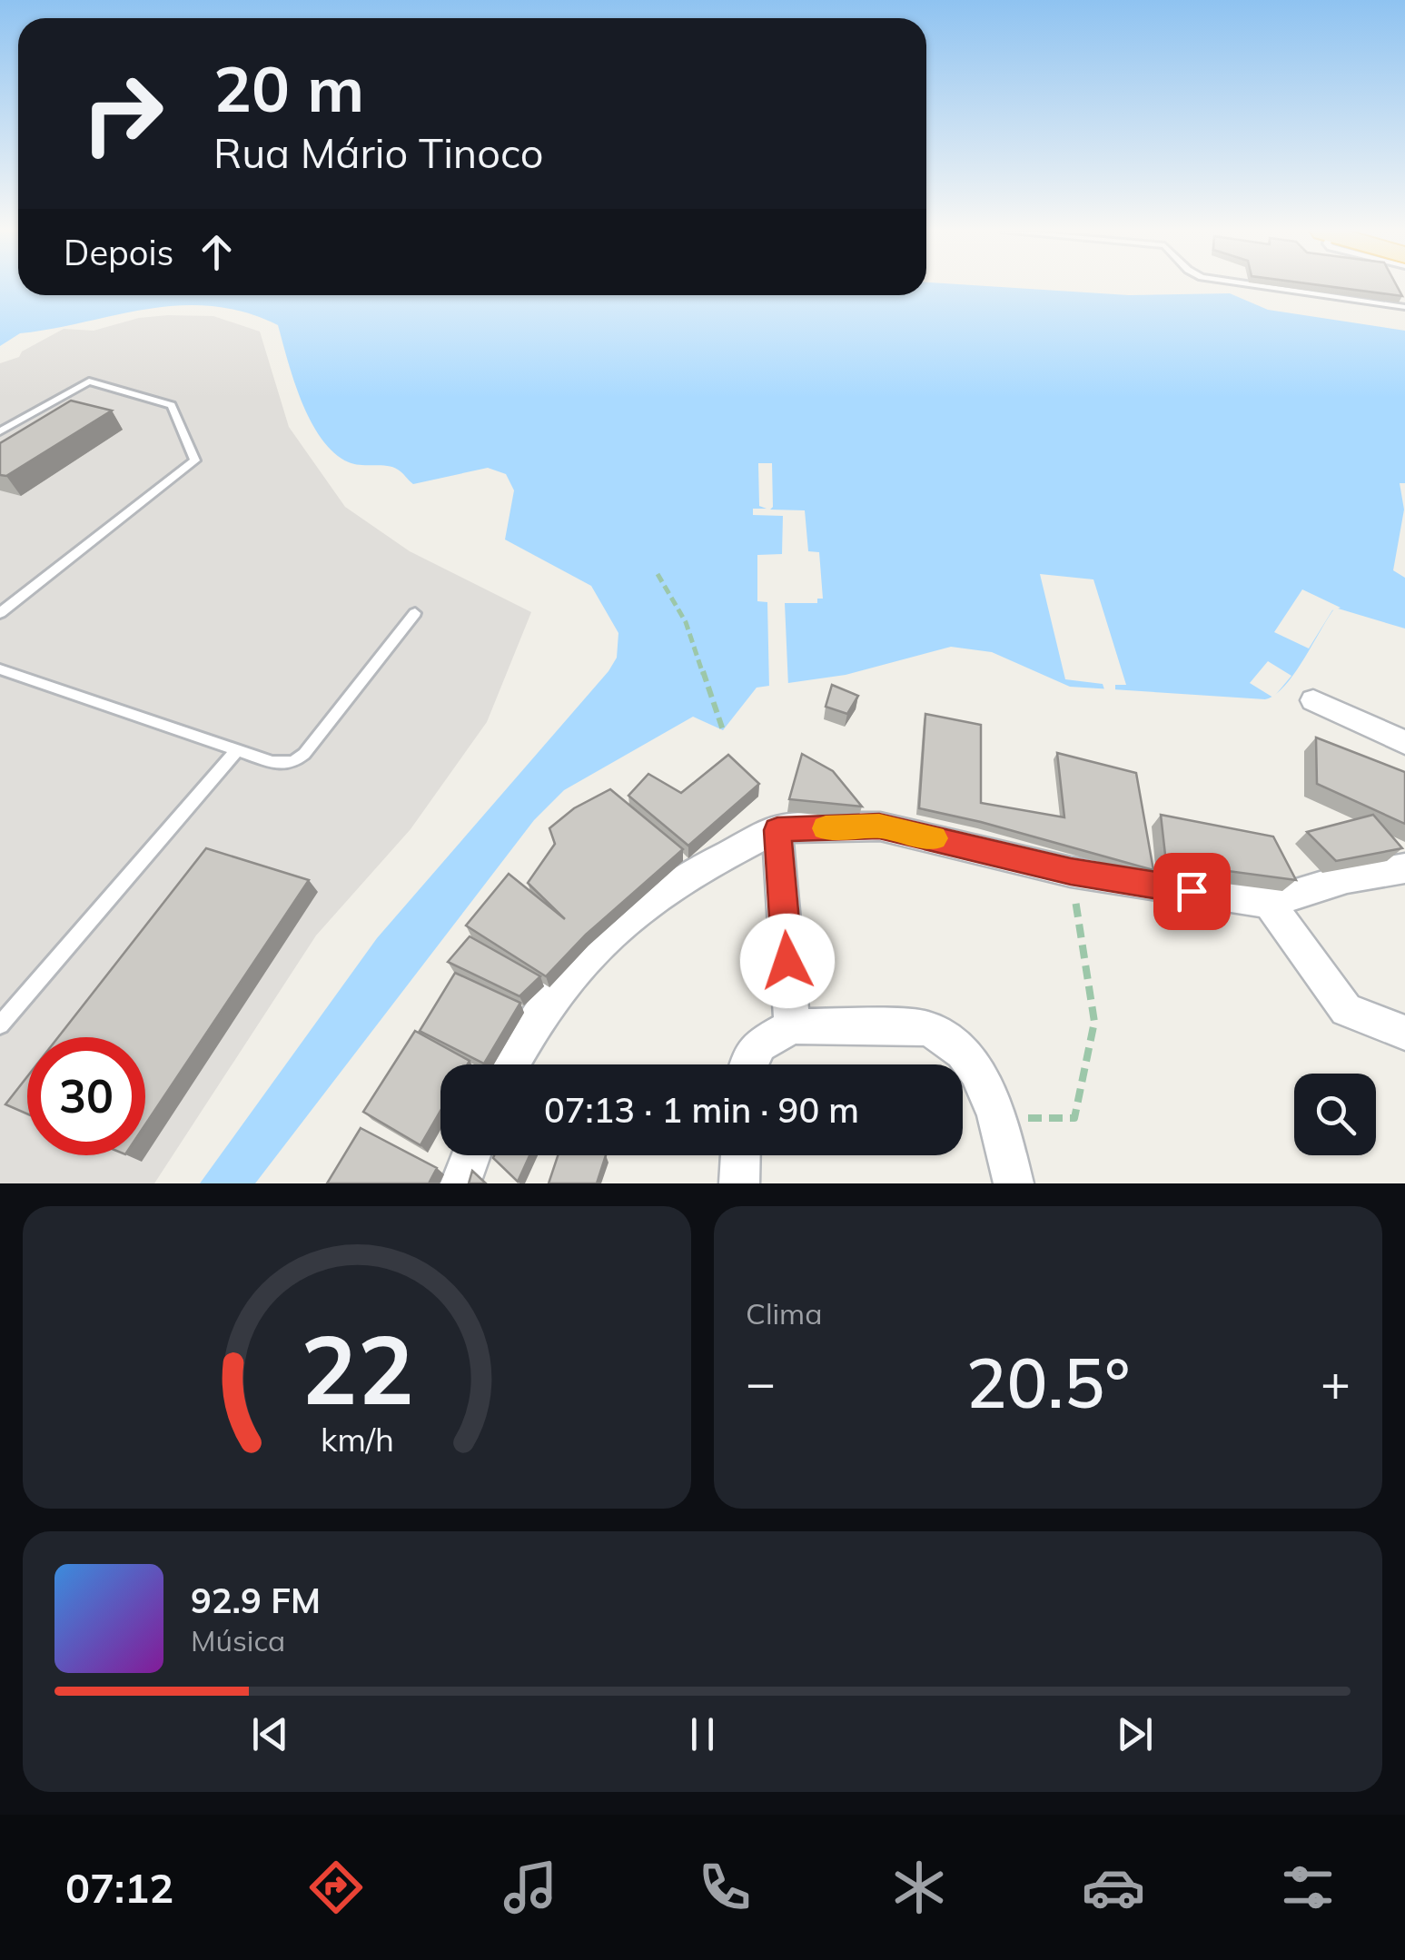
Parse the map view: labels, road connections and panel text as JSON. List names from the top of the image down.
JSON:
{
  "page": {
    "turn": ["20 m", "Rua Mário Tinoco"],
    "then": "Depois",
    "limit": "30",
    "trip": "07:13 · 1 min · 90 m",
    "tile": "Clima",
    "heat": ["−", "20.5°", "+"],
    "song": ["92.9 FM", "Música"],
    "tabs": "07:12",
    "gauge": ["22", "km/h"]
  }
}
